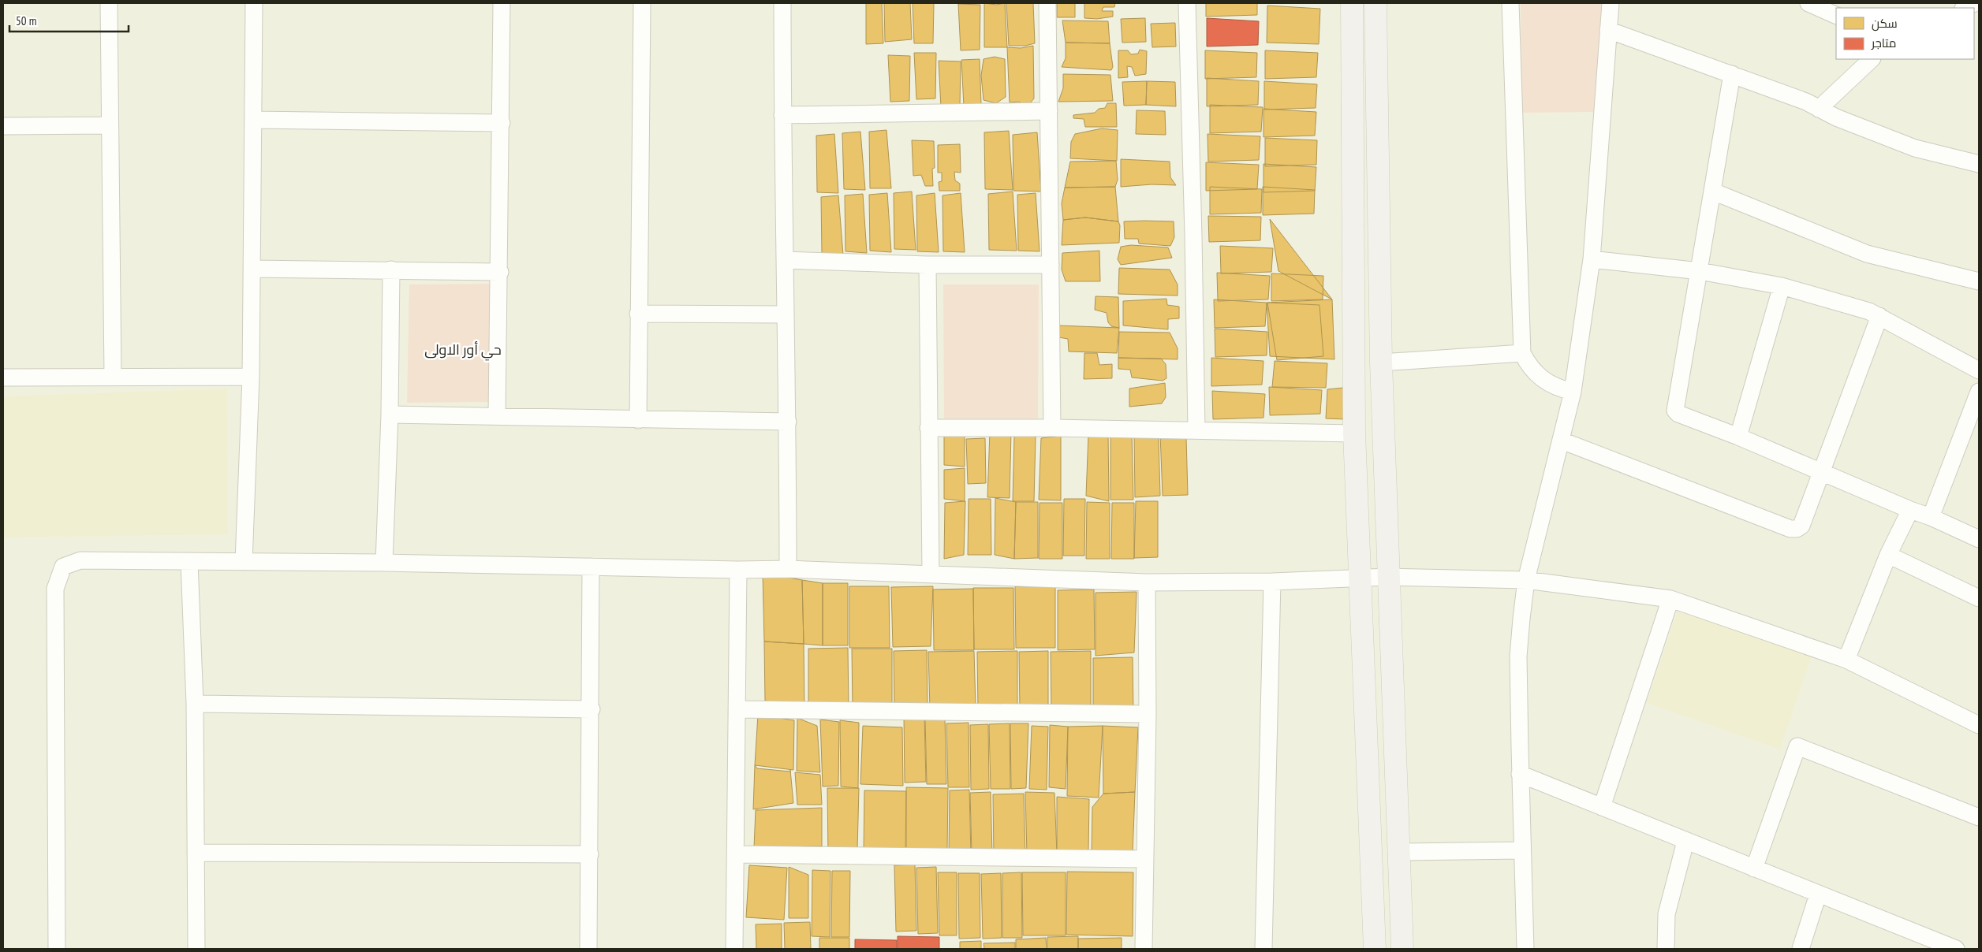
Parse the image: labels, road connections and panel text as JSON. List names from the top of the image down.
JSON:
{
  "districts": ["حي أور الاولى"],
  "legend": ["سكن", "متاجر"],
  "scale_bar": "50 m"
}
